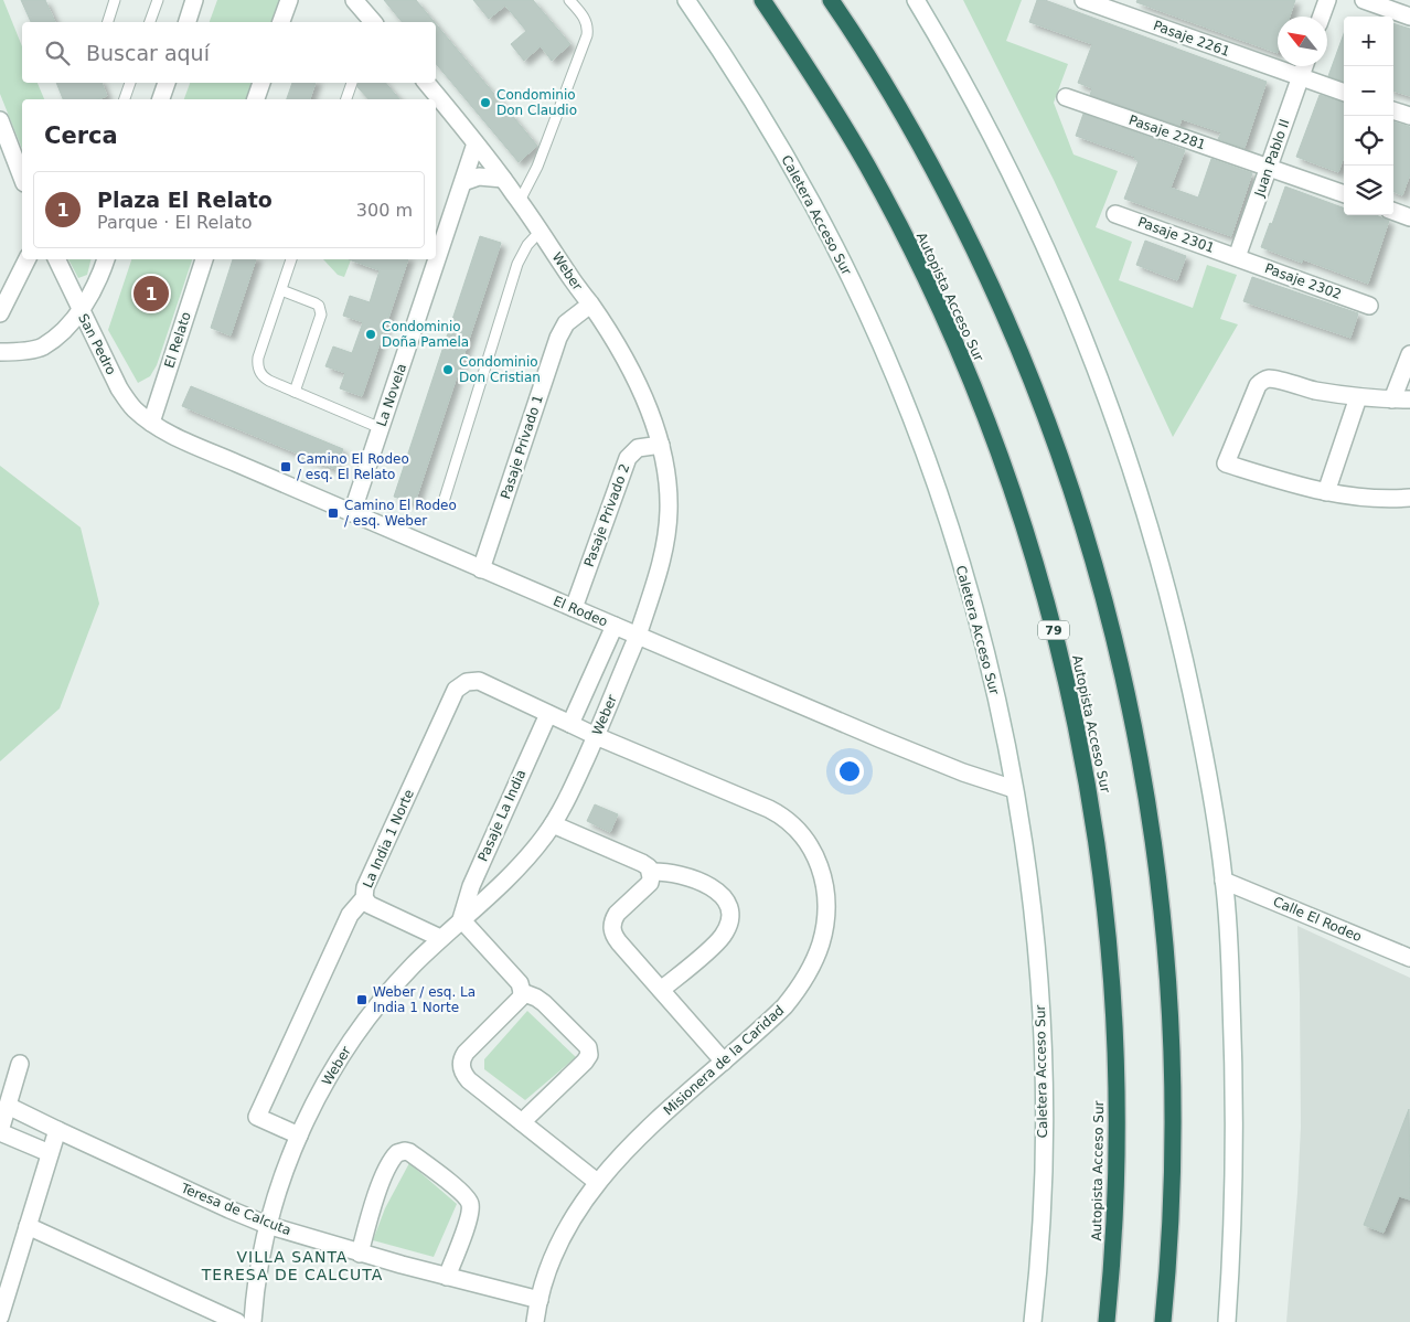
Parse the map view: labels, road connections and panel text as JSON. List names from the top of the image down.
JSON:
{
  "streets": {
    "highway": ["Autopista Acceso Sur", "79"],
    "street": [
      "Pasaje 2261",
      "Pasaje 2281",
      "Juan Pablo II",
      "Caletera Acceso Sur",
      "Pasaje 2301",
      "Weber",
      "Pasaje 2302",
      "El Relato",
      "San Pedro",
      "La Novela",
      "Pasaje Privado 1",
      "Pasaje Privado 2",
      "El Rodeo",
      "Pasaje La India",
      "La India 1 Norte",
      "Calle El Rodeo",
      "Misionera de la Caridad",
      "Teresa de Calcuta"
    ]
  },
  "crossings": [
    ["Pasaje 2261", "Juan Pablo II"],
    ["Pasaje 2281", "Juan Pablo II"],
    ["Juan Pablo II", "Pasaje 2301"],
    ["Juan Pablo II", "Pasaje 2302"],
    ["Caletera Acceso Sur", "El Rodeo"],
    ["Pasaje 2301", "Pasaje 2302"],
    ["Weber", "La Novela"],
    ["Weber", "Pasaje Privado 1"],
    ["Weber", "Pasaje Privado 2"],
    ["Weber", "El Rodeo"],
    ["Weber", "Pasaje La India"],
    ["Weber", "La India 1 Norte"],
    ["Weber", "Misionera de la Caridad"],
    ["Weber", "Teresa de Calcuta"],
    ["El Relato", "San Pedro"],
    ["El Relato", "El Rodeo"],
    ["San Pedro", "El Rodeo"],
    ["La Novela", "El Rodeo"],
    ["Pasaje Privado 1", "El Rodeo"],
    ["Pasaje Privado 2", "El Rodeo"],
    ["Pasaje La India", "Misionera de la Caridad"],
    ["La India 1 Norte", "Misionera de la Caridad"],
    ["Misionera de la Caridad", "Teresa de Calcuta"]
  ],
  "districts": ["VILLA SANTA TERESA DE CALCUTA"],
  "places": {
    "other": ["Condominio Don Claudio", "Condominio Doña Pamela", "Condominio Don Cristian"],
    "transit": ["Camino El Rodeo / esq. El Relato", "Camino El Rodeo / esq. Weber", "Weber / esq. La India 1 Norte"]
  },
  "north": "top left",
  "page": {
    "map_buttons": ["+", "−"],
    "search": "Buscar aquí",
    "heading": "Cerca",
    "list": [
      {
        "mark": "1",
        "name": "Plaza El Relato",
        "note": "Parque · El Relato",
        "value": "300 m"
      }
    ],
    "pins": "1"
  }
}
